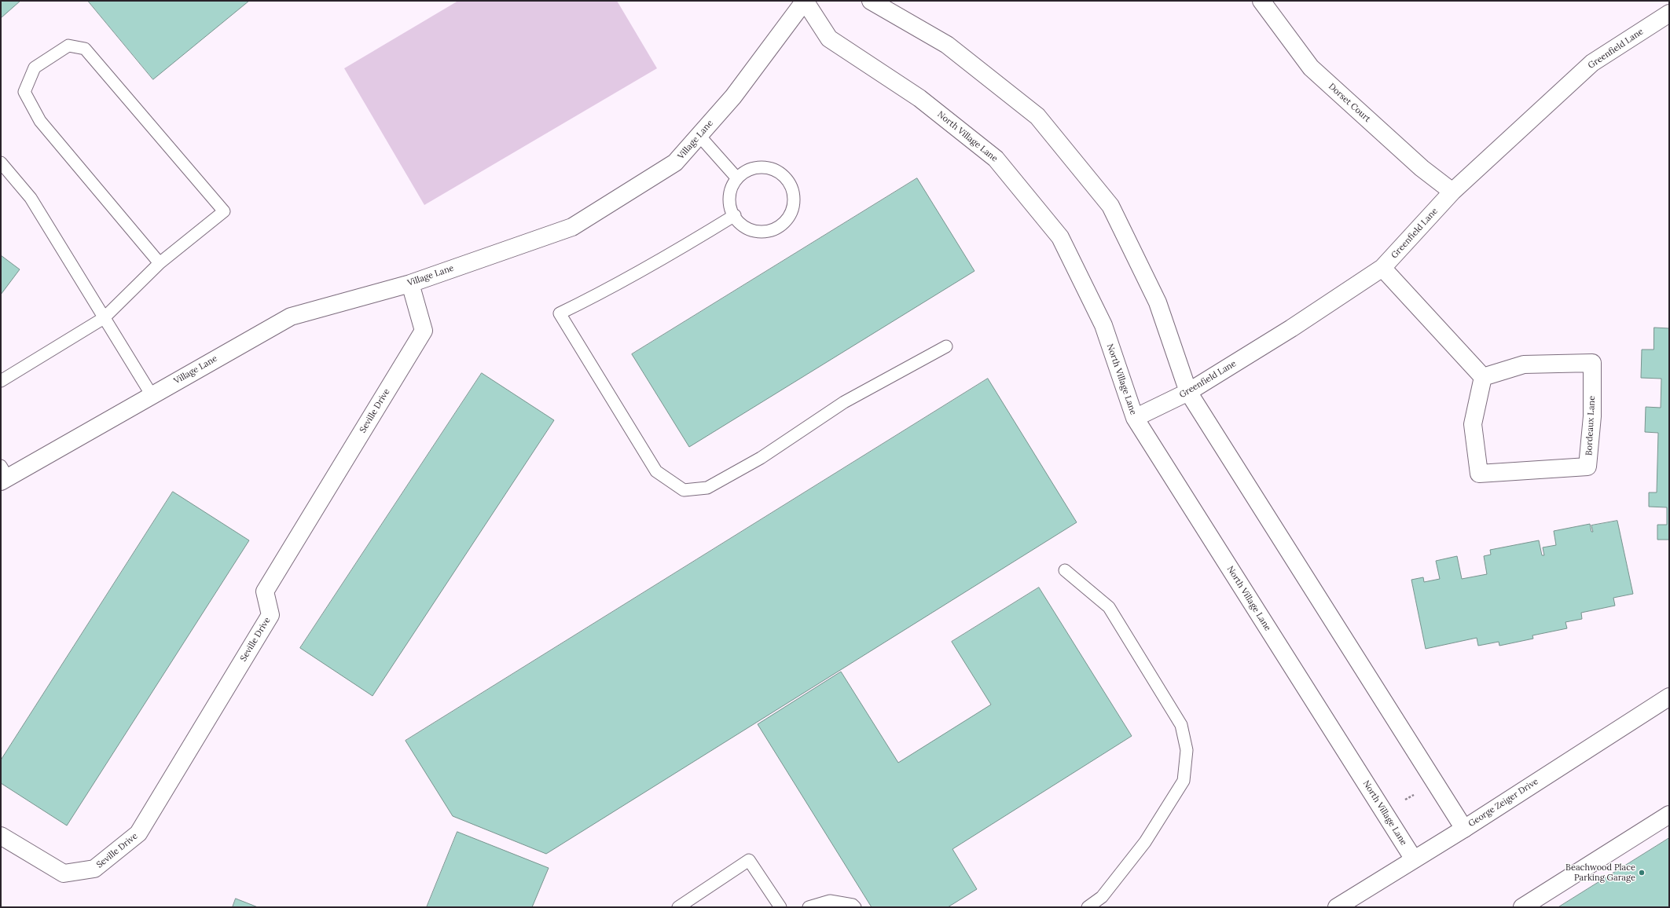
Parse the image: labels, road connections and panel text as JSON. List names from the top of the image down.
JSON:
{
  "streets": {
    "street": [
      "Greenfield Lane",
      "Dorset Court",
      "North Village Lane",
      "Village Lane",
      "Seville Drive",
      "Bordeaux Lane",
      "George Zeiger Drive"
    ]
  },
  "crossings": [
    ["Greenfield Lane", "Dorset Court"],
    ["Greenfield Lane", "North Village Lane"],
    ["North Village Lane", "Village Lane"],
    ["North Village Lane", "George Zeiger Drive"],
    ["Village Lane", "Seville Drive"]
  ],
  "places": ["Beachwood Place Parking Garage"]
}
